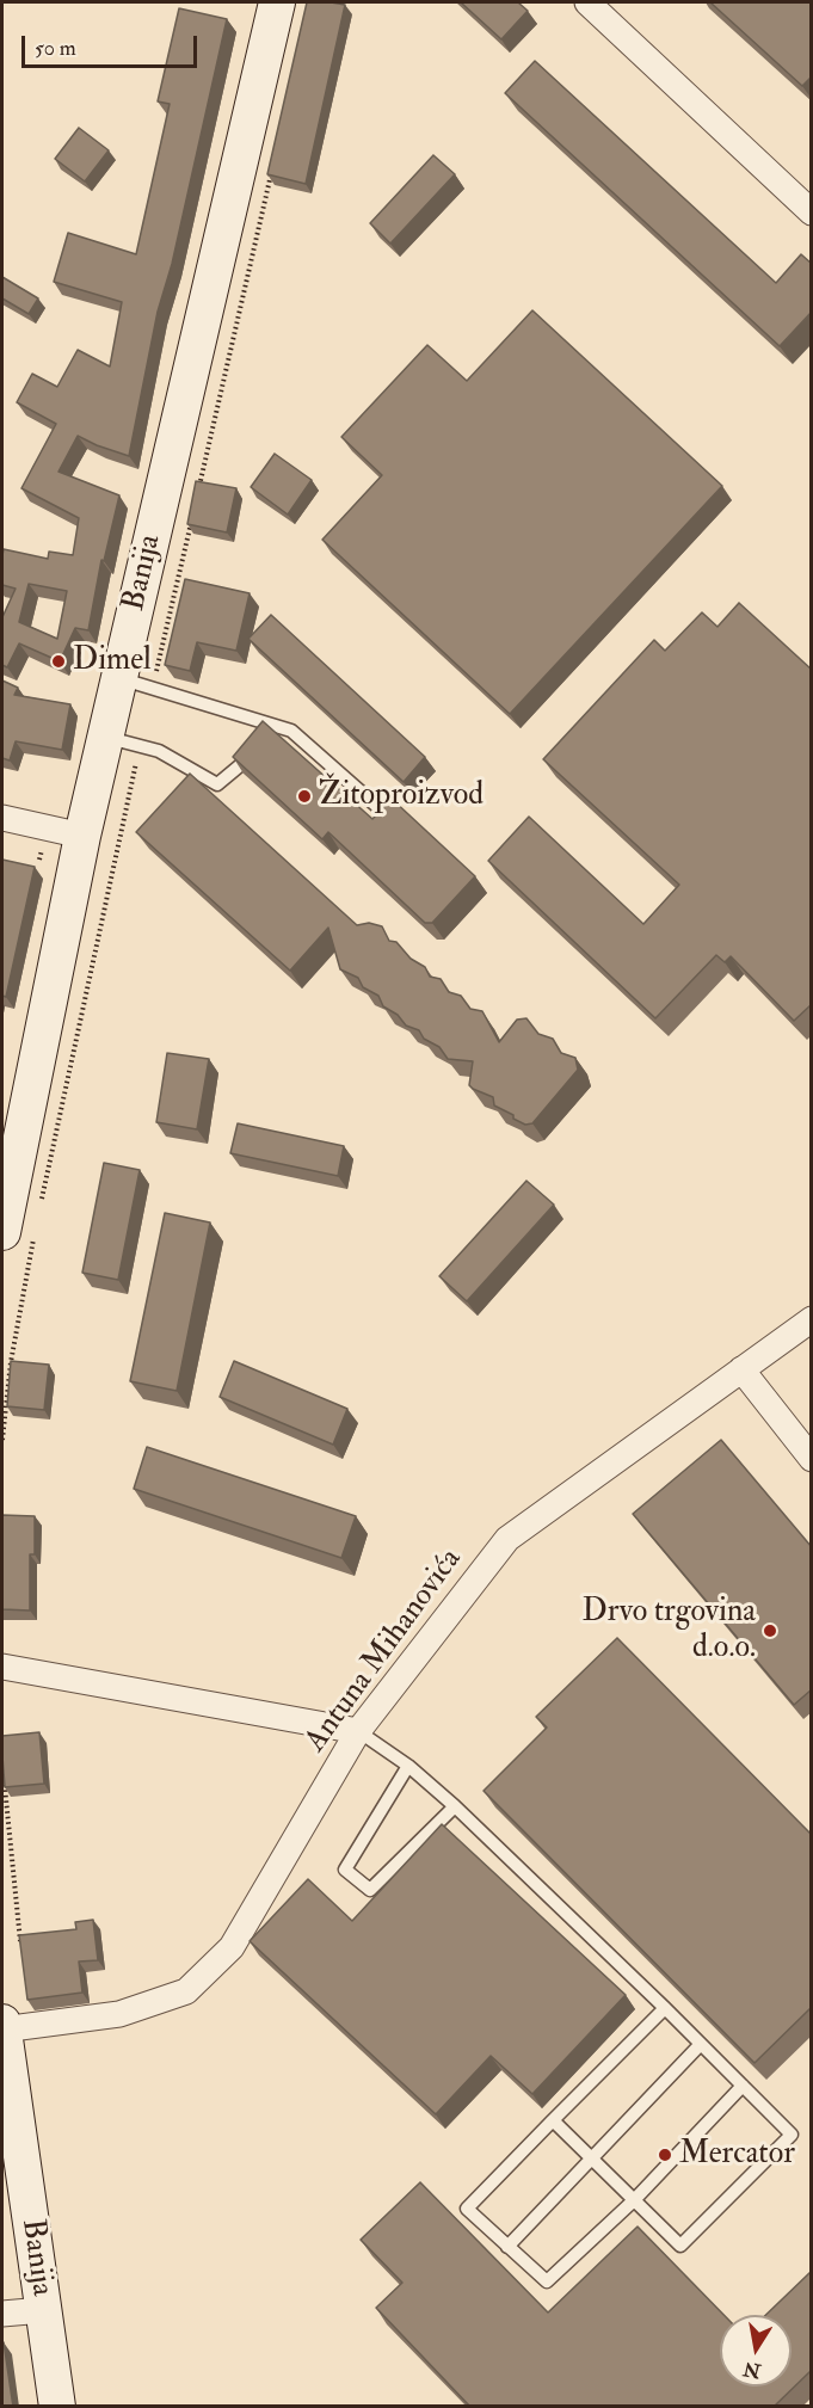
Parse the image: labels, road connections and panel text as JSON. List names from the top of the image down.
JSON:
{
  "streets": {
    "main road": ["Banija"],
    "street": ["Antuna Mihanovića"]
  },
  "crossings": [
    ["Banija", "Antuna Mihanovića"]
  ],
  "places": [
    "Dimel",
    "Žitoproizvod",
    "Drvo trgovina d.o.o.",
    "Mercator"
  ],
  "scale_bar": "50 m",
  "north": "bottom"
}
